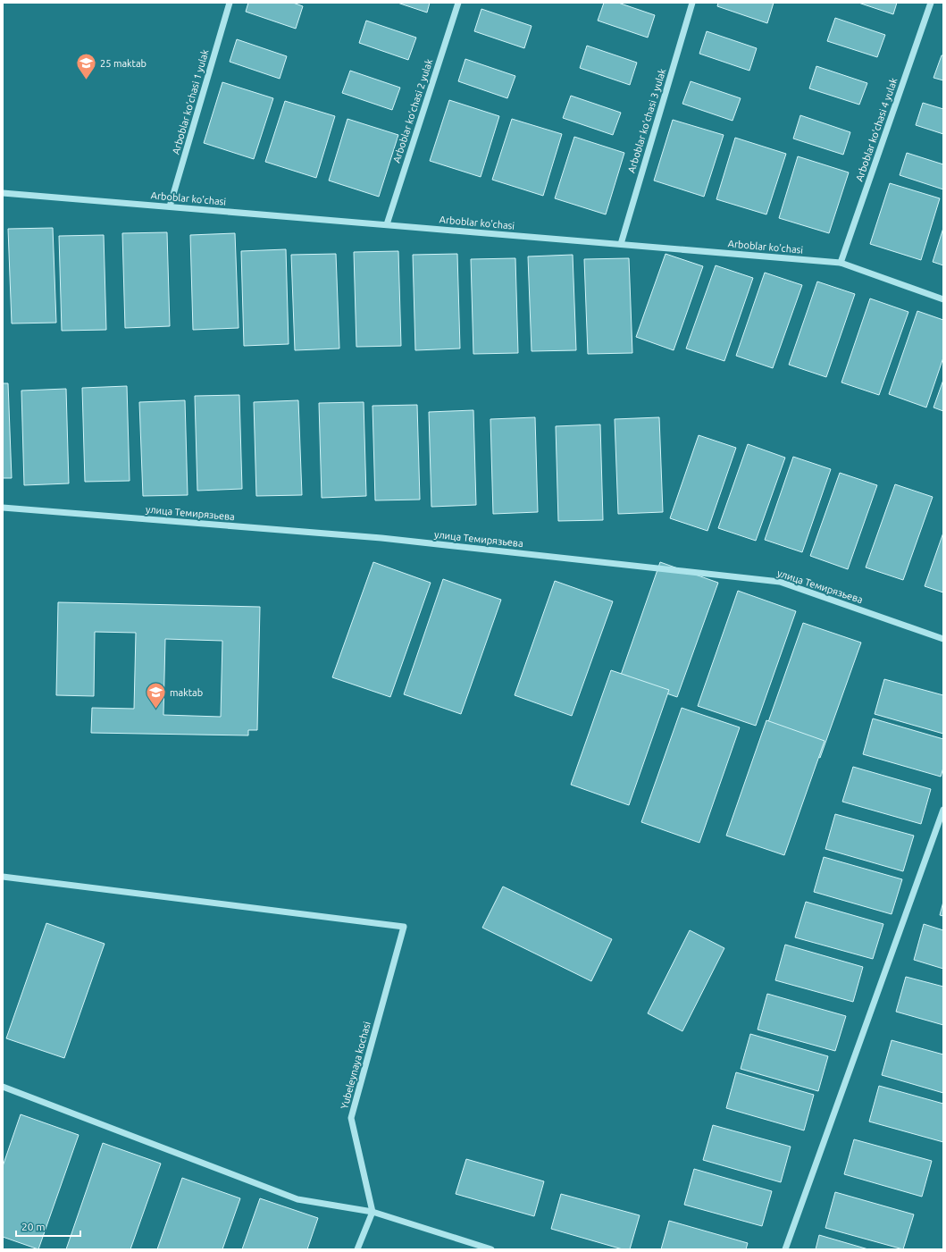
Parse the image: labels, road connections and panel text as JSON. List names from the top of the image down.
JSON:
{
  "streets": {
    "street": [
      "Arboblar ko'chasi 1 yulak",
      "Arboblar ko'chasi 2 yulak",
      "Arboblar ko'chasi 3 yulak",
      "Arboblar ko'chasi 4 yulak",
      "Arboblar ko'chasi",
      "улица Темирязьева",
      "Yubeleynaya kochasi"
    ]
  },
  "crossings": [
    ["Arboblar ko'chasi 1 yulak", "Arboblar ko'chasi"],
    ["Arboblar ko'chasi 2 yulak", "Arboblar ko'chasi"],
    ["Arboblar ko'chasi 3 yulak", "Arboblar ko'chasi"],
    ["Arboblar ko'chasi 4 yulak", "Arboblar ko'chasi"]
  ],
  "places": {
    "school or university": ["25 maktab", "maktab"]
  },
  "scale_bar": "20 m"
}
